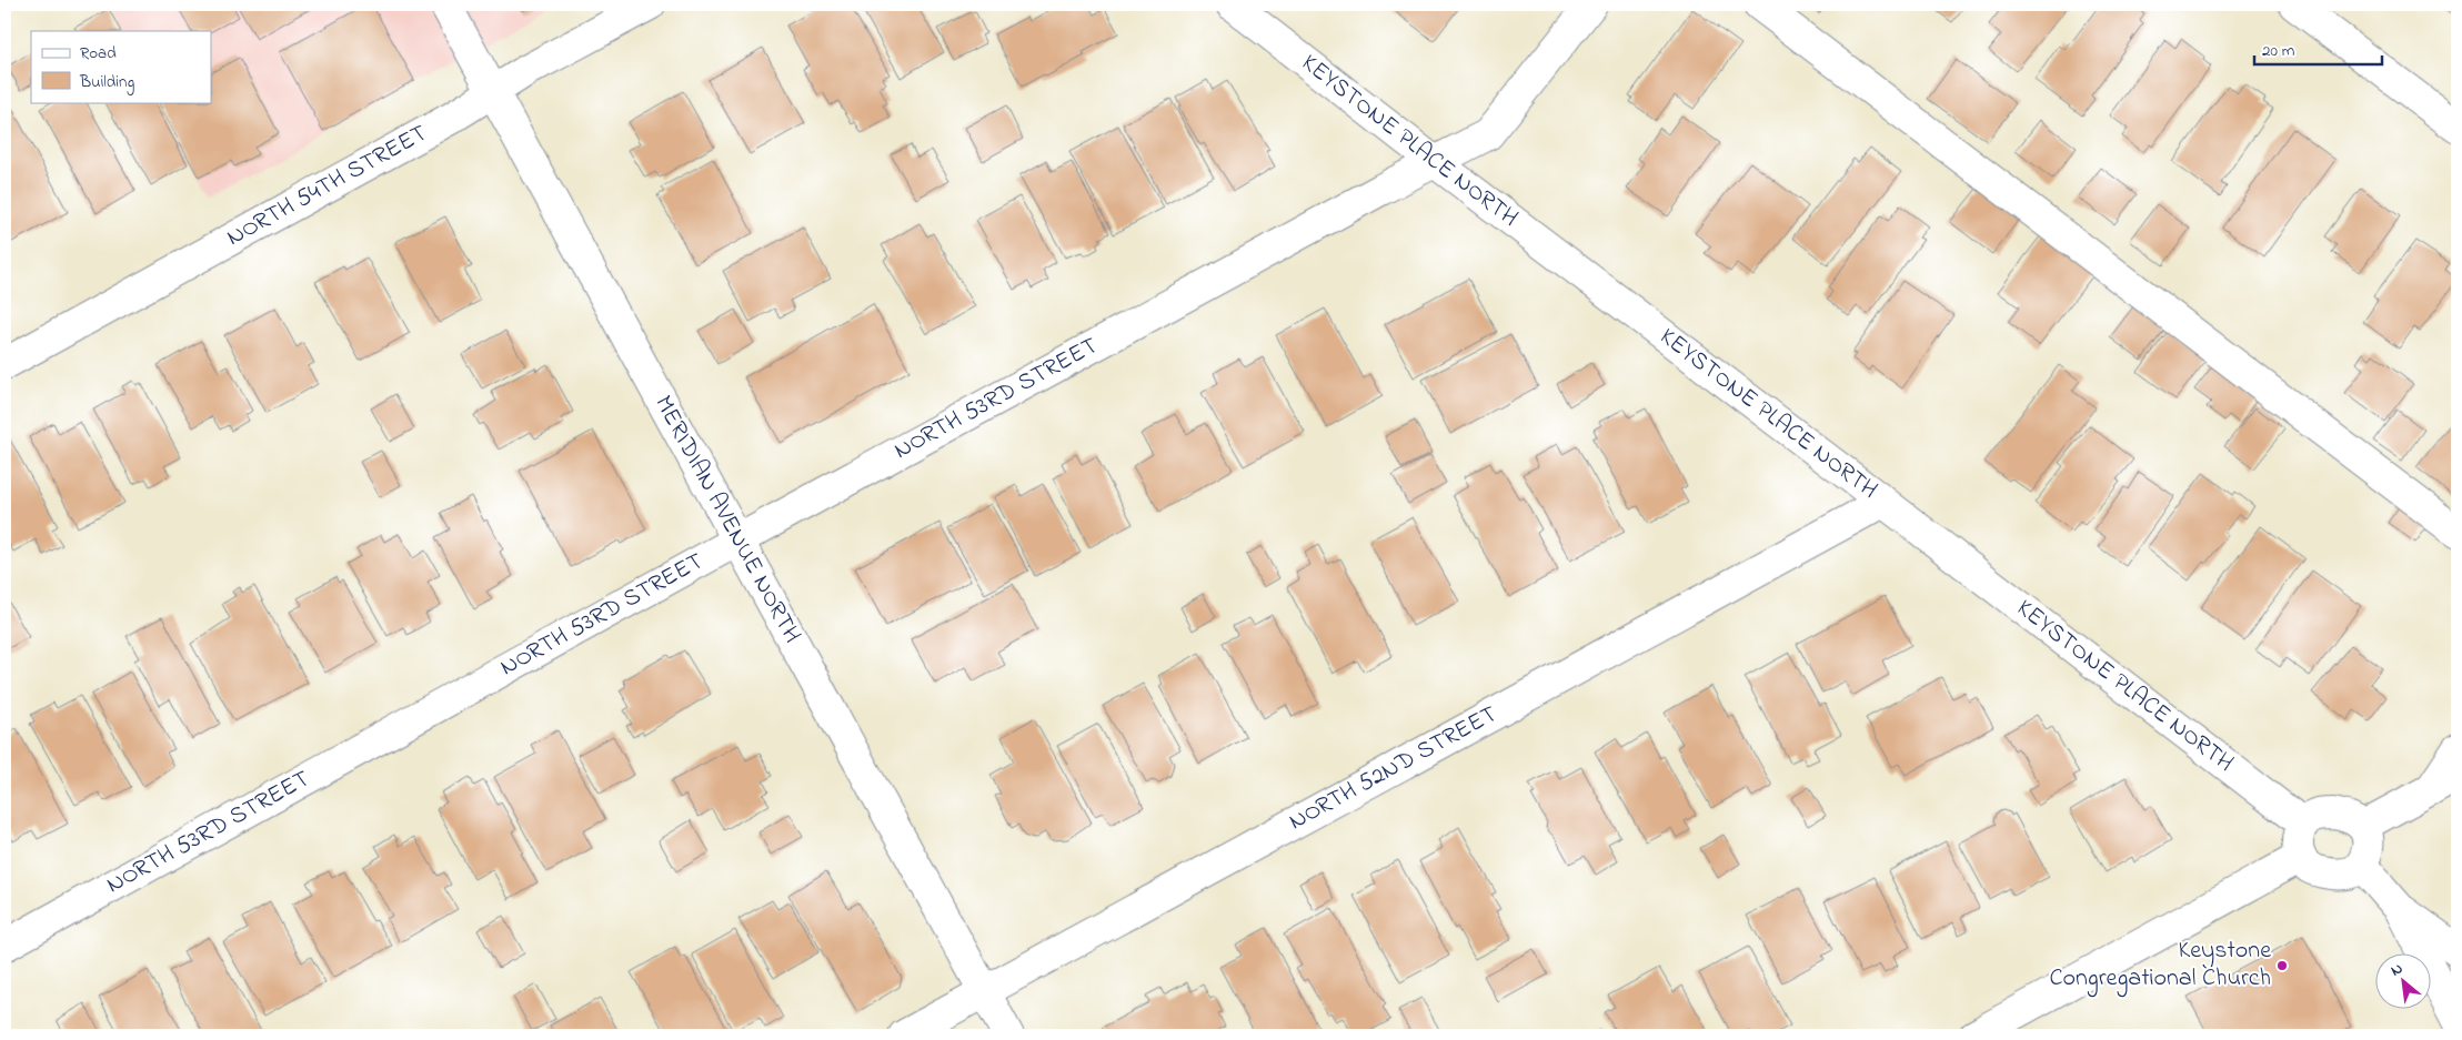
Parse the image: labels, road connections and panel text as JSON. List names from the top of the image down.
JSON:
{
  "streets": {
    "street": [
      "KEYSTONE PLACE NORTH",
      "NORTH 54TH STREET",
      "NORTH 53RD STREET",
      "MERIDIAN AVENUE NORTH",
      "NORTH 52ND STREET"
    ]
  },
  "crossings": [
    ["KEYSTONE PLACE NORTH", "NORTH 53RD STREET"],
    ["KEYSTONE PLACE NORTH", "NORTH 52ND STREET"],
    ["NORTH 54TH STREET", "MERIDIAN AVENUE NORTH"],
    ["NORTH 53RD STREET", "MERIDIAN AVENUE NORTH"],
    ["MERIDIAN AVENUE NORTH", "NORTH 52ND STREET"]
  ],
  "places": ["Keystone Congregational Church"],
  "legend": ["Road", "Building"],
  "scale_bar": "20 m",
  "north": "top left"
}
